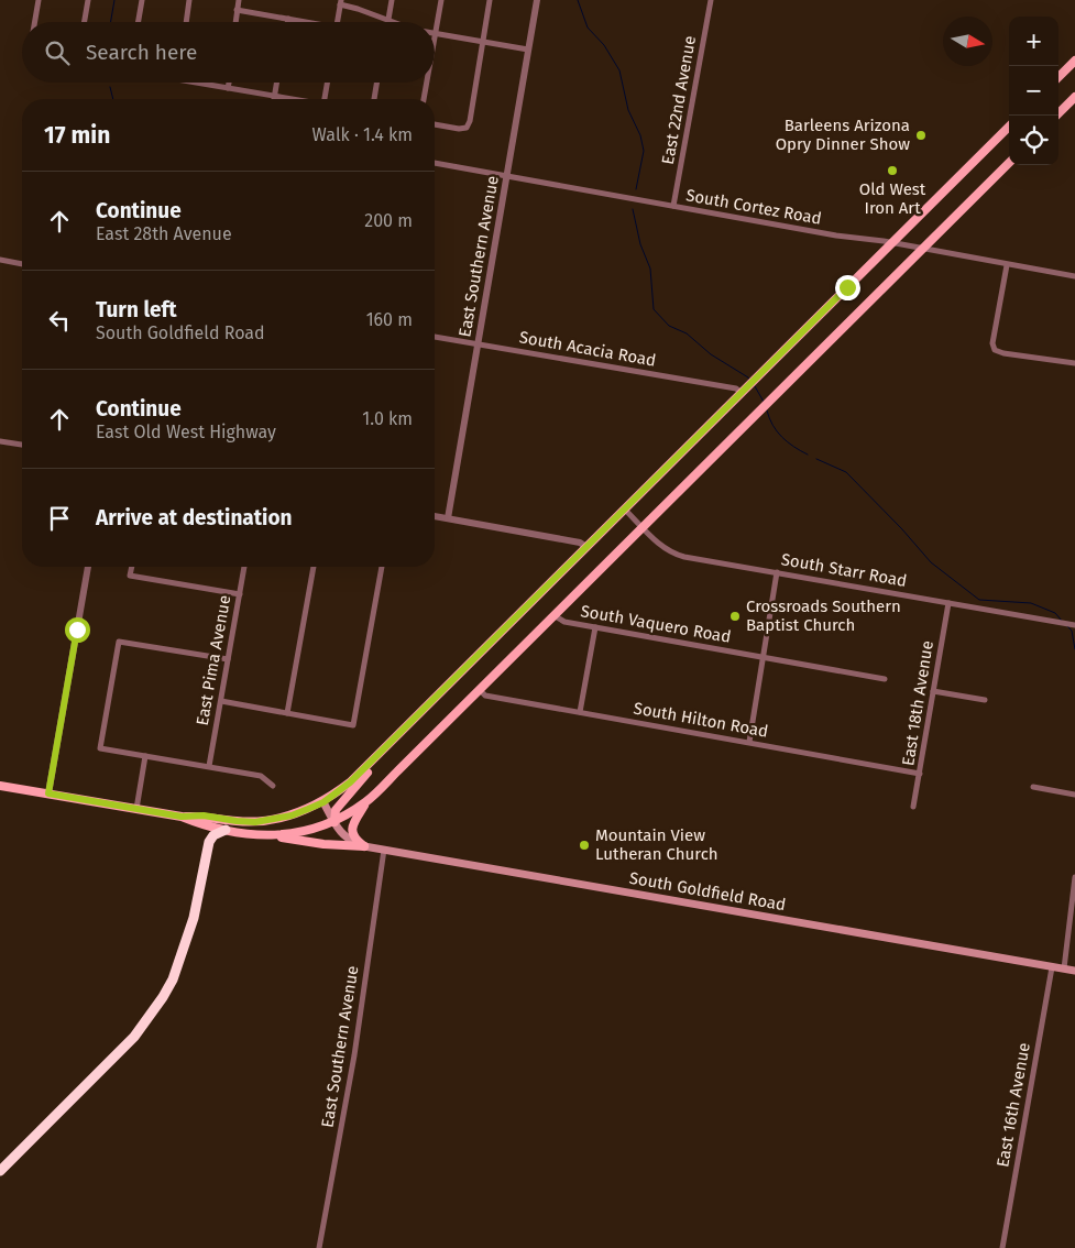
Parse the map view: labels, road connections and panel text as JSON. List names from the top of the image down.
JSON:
{
  "streets": {
    "main road": ["South Goldfield Road"],
    "street": [
      "East 22nd Avenue",
      "South Cortez Road",
      "East Southern Avenue",
      "South Acacia Road",
      "South Starr Road",
      "South Vaquero Road",
      "East Pima Avenue",
      "East 18th Avenue",
      "South Hilton Road",
      "East 16th Avenue"
    ]
  },
  "crossings": [
    ["East 22nd Avenue", "South Cortez Road"],
    ["South Cortez Road", "East Southern Avenue"],
    ["East Southern Avenue", "South Acacia Road"],
    ["East Southern Avenue", "South Goldfield Road"],
    ["South Starr Road", "East 18th Avenue"],
    ["East 18th Avenue", "South Hilton Road"],
    ["South Goldfield Road", "East 16th Avenue"]
  ],
  "places": [
    "Barleens Arizona Opry Dinner Show",
    "Old West Iron Art",
    "Crossroads Southern Baptist Church",
    "Mountain View Lutheran Church"
  ],
  "north": "right",
  "page": {
    "map_buttons": ["+", "−"],
    "search": "Search here",
    "heading": ["17 min", "Walk · 1.4 km"],
    "list": [
      ["Continue", "East 28th Avenue", "200 m"],
      ["Turn left", "South Goldfield Road", "160 m"],
      ["Continue", "East Old West Highway", "1.0 km"],
      "Arrive at destination"
    ]
  }
}
